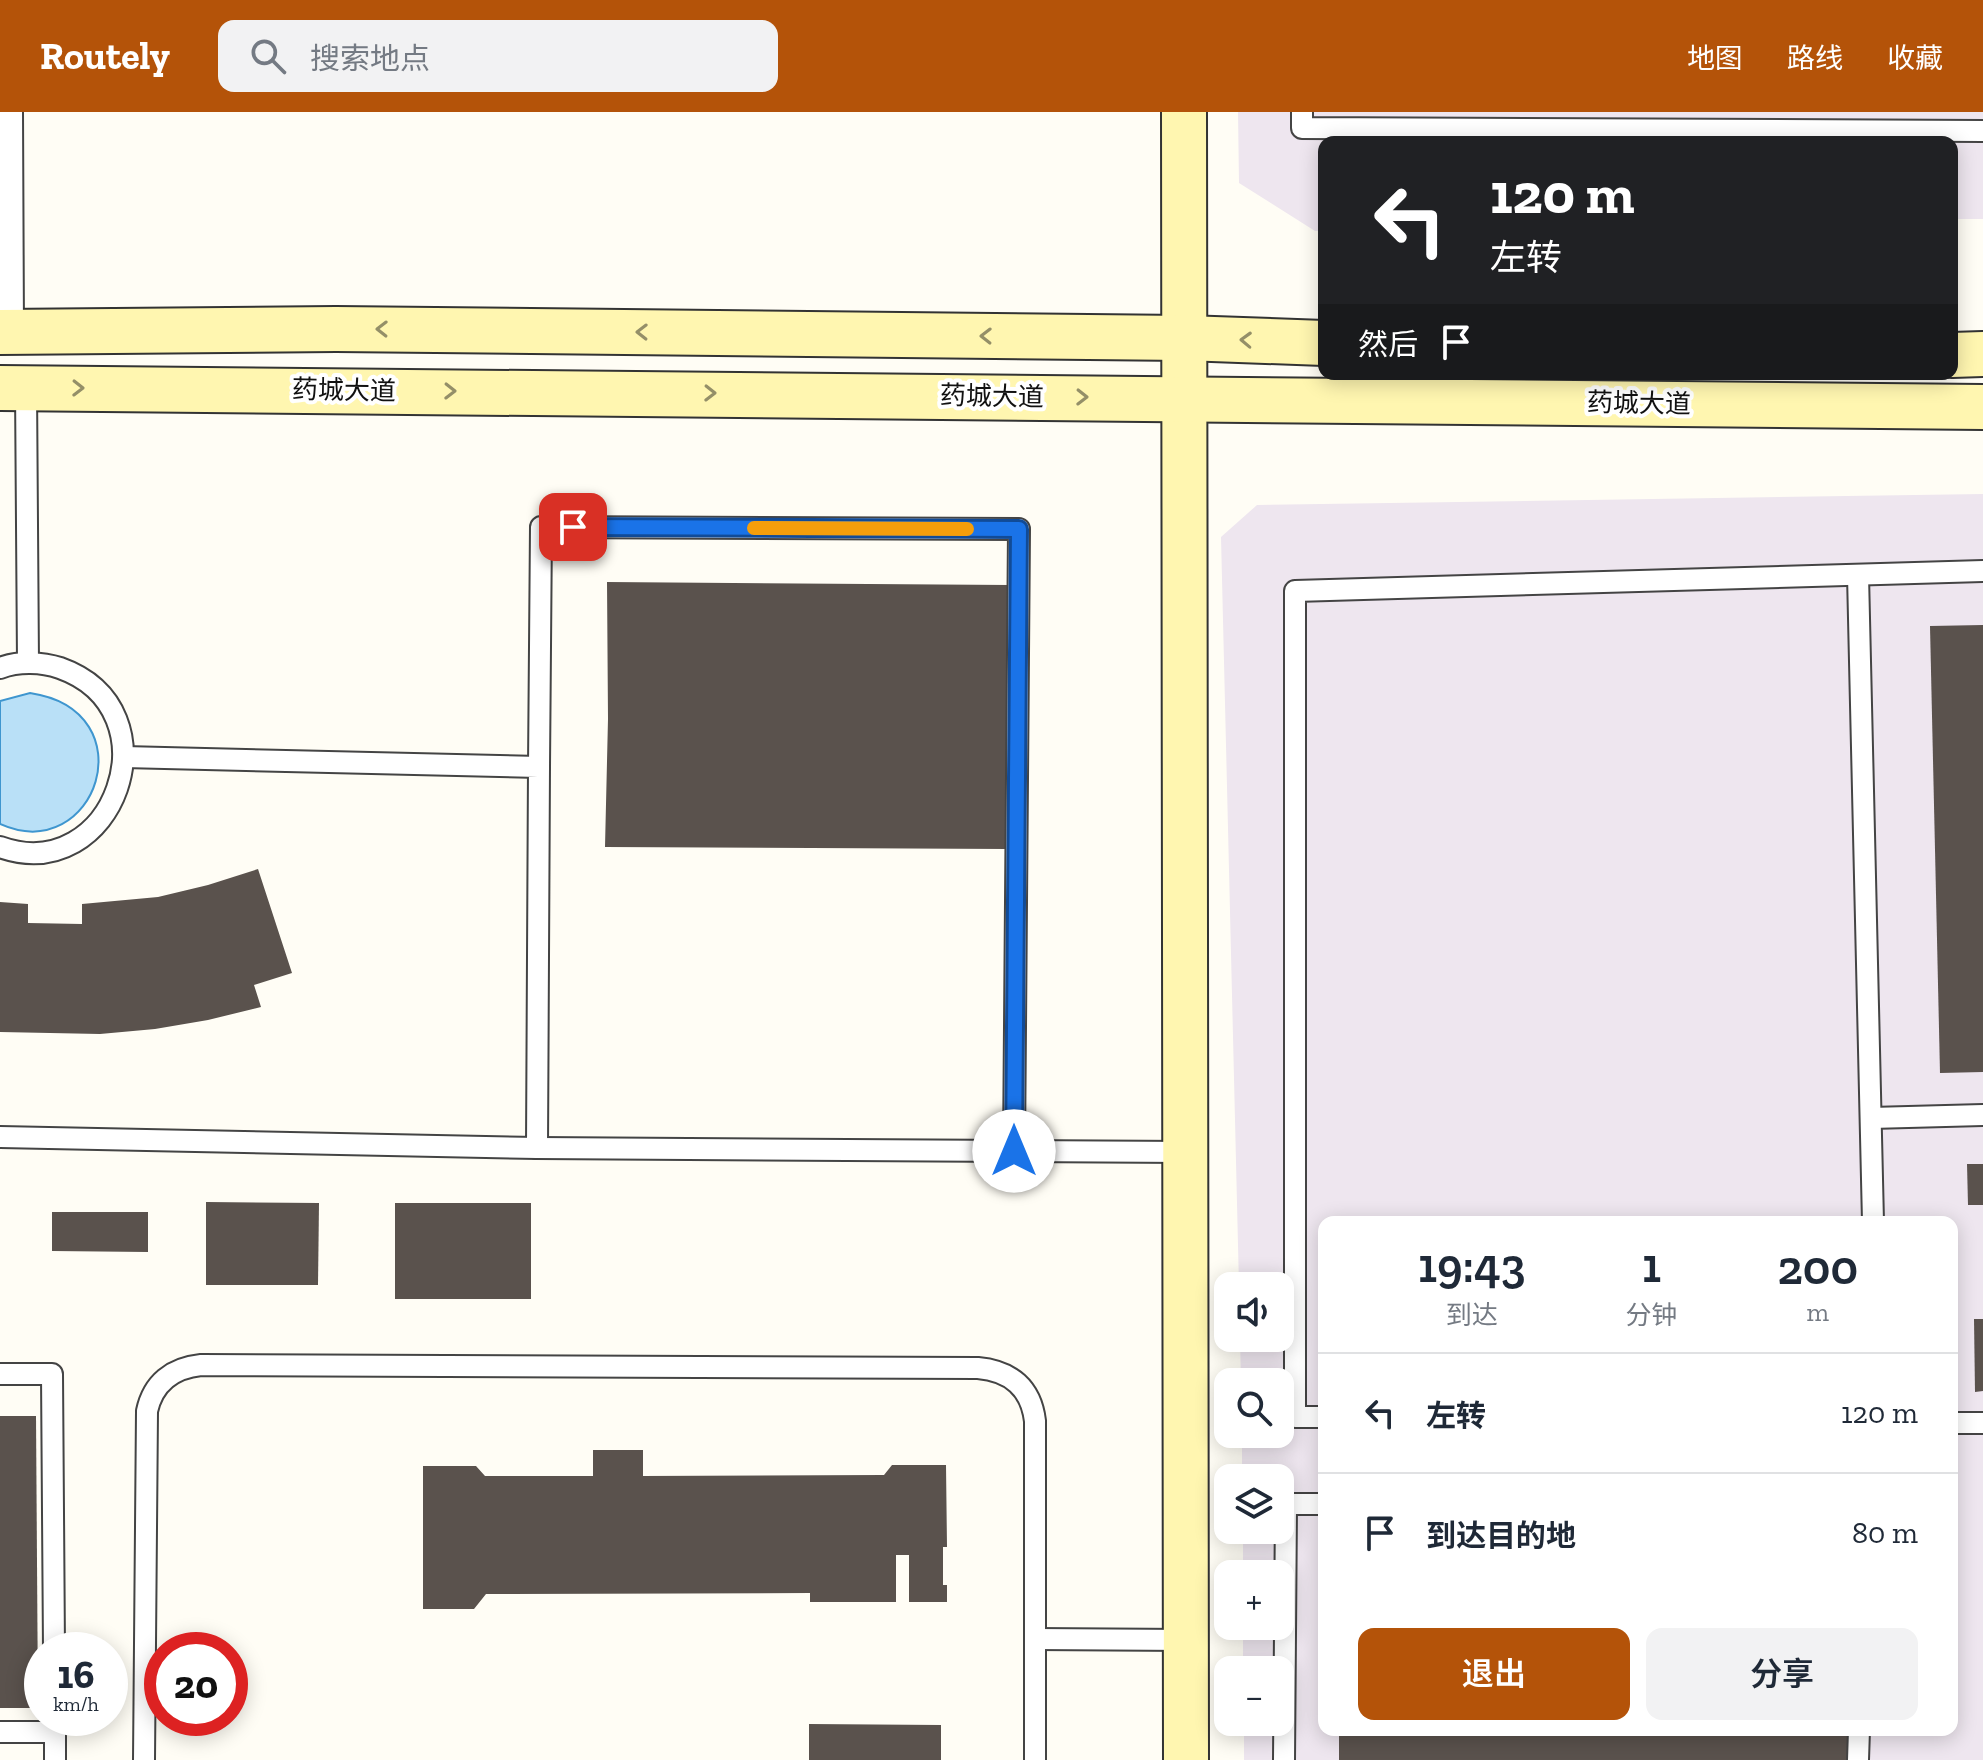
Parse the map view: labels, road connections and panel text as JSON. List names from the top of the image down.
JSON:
{
  "streets": {
    "main road": ["药城大道"]
  },
  "page": {
    "header": "Routely",
    "search": "搜索地点",
    "nav": ["地图", "路线", "收藏"],
    "turn": ["120 m", "左转"],
    "then": "然后",
    "eta": [
      "19:43",
      "到达",
      "1",
      "分钟",
      "200",
      "m"
    ],
    "map_buttons": ["+", "−"],
    "list": [
      {
        "name": "左转",
        "value": "120 m"
      },
      {
        "name": "到达目的地",
        "value": "80 m"
      }
    ],
    "buttons": ["退出", "分享"],
    "speed": "16 km/h",
    "limit": "20"
  }
}
